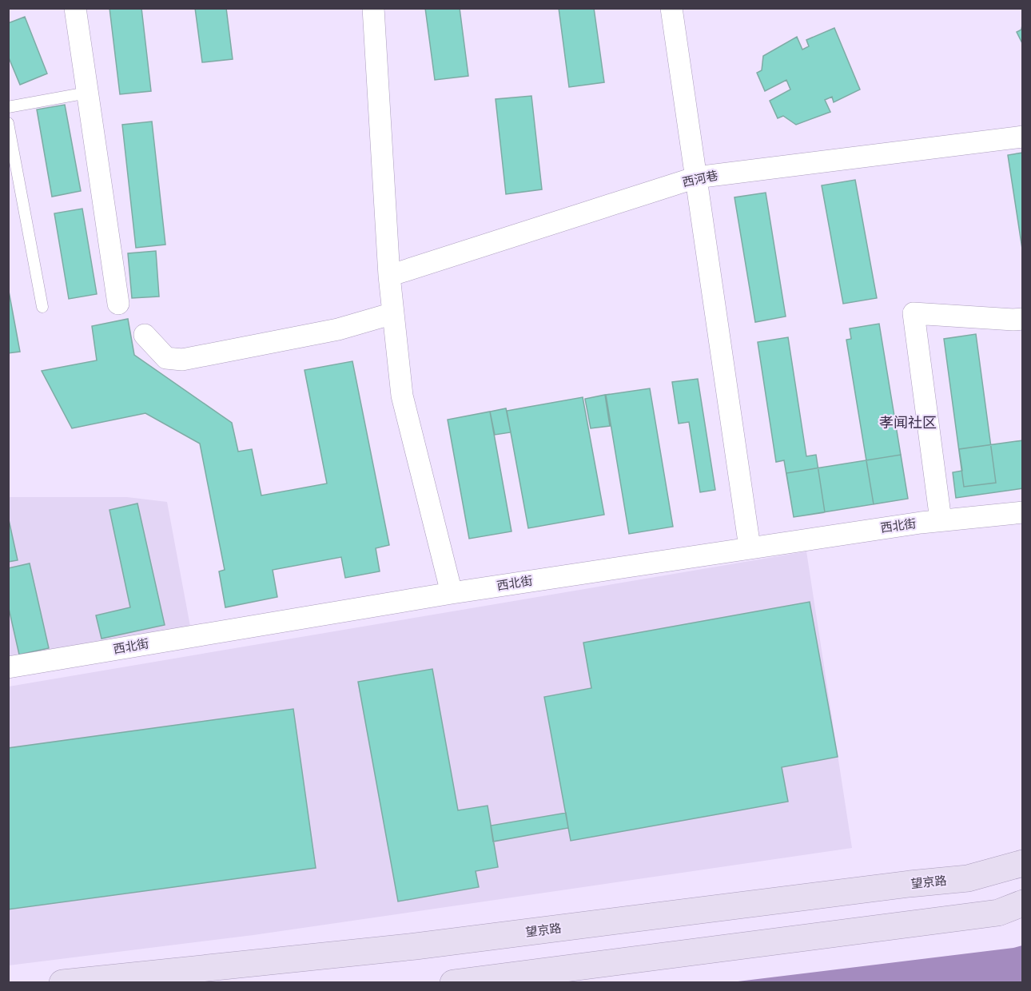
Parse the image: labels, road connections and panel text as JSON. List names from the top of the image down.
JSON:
{
  "streets": {
    "main road": ["望京路"],
    "street": ["西河巷", "西北街"]
  },
  "districts": ["孝闻社区"]
}
